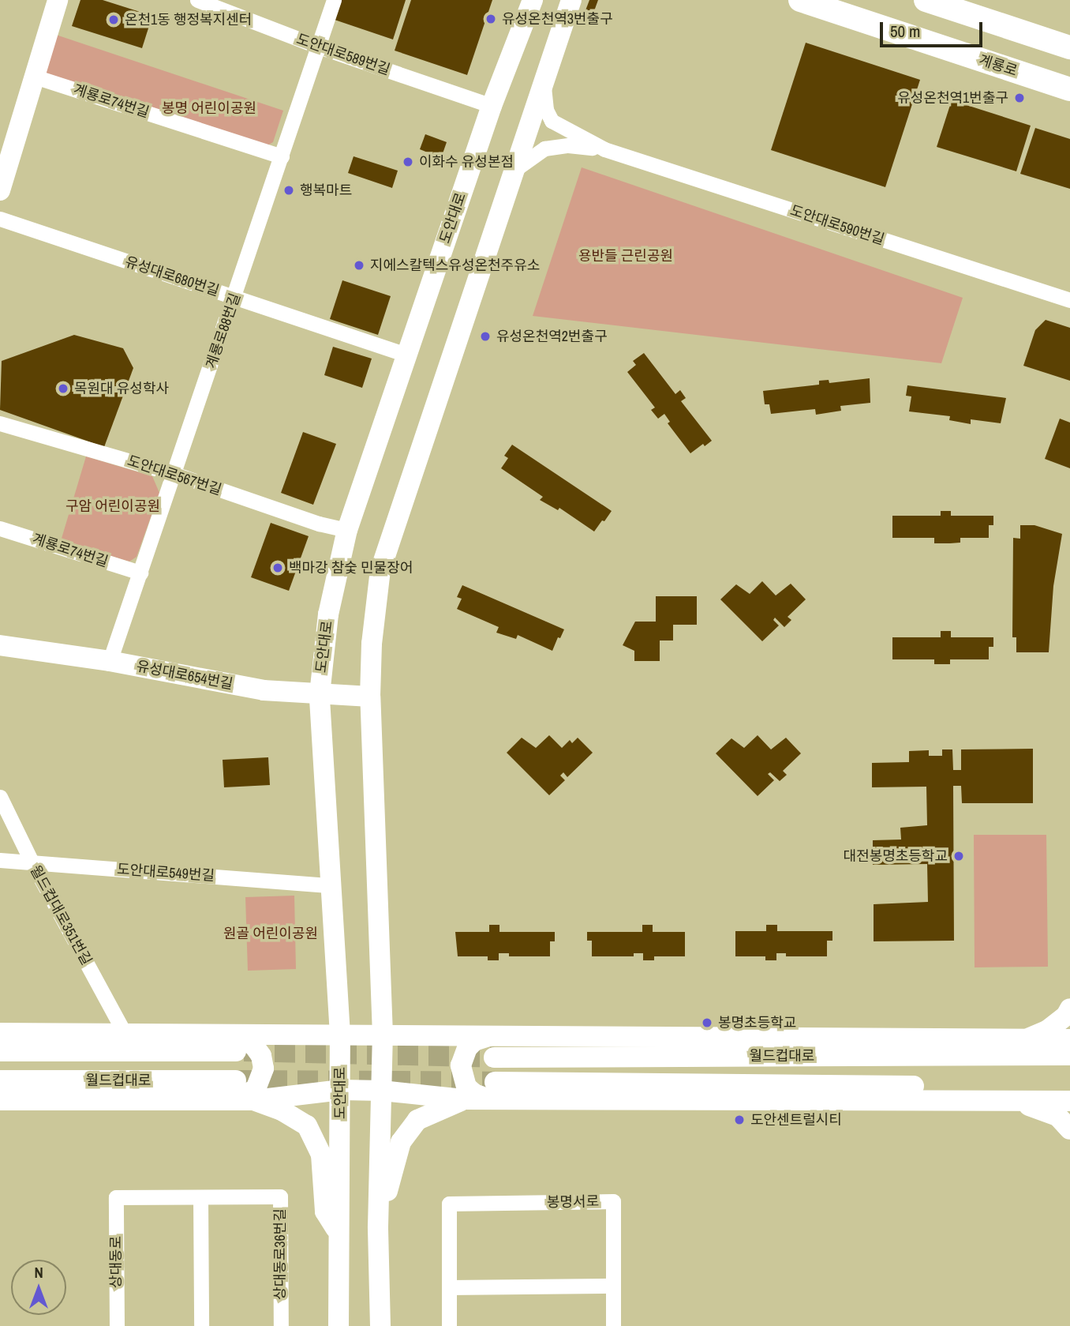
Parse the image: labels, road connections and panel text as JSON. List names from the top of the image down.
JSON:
{
  "streets": {
    "main road": ["계룡로"],
    "street": [
      "도안대로589번길",
      "계룡로74번길",
      "도안대로",
      "도안대로590번길",
      "유성대로680번길",
      "계룡로88번길",
      "도안대로567번길",
      "유성대로654번길",
      "도안대로549번길",
      "월드컵대로351번길",
      "월드컵대로",
      "봉명서로",
      "상대동로36번길",
      "상대동로"
    ]
  },
  "crossings": [
    ["도안대로589번길", "도안대로"],
    ["도안대로589번길", "계룡로88번길"],
    ["계룡로74번길", "계룡로88번길"],
    ["도안대로", "유성대로680번길"],
    ["도안대로", "도안대로567번길"],
    ["도안대로", "유성대로654번길"],
    ["도안대로", "도안대로549번길"],
    ["유성대로680번길", "계룡로88번길"],
    ["계룡로88번길", "도안대로567번길"],
    ["계룡로88번길", "유성대로654번길"],
    ["도안대로549번길", "월드컵대로351번길"],
    ["상대동로36번길", "상대동로"]
  ],
  "parks": [
    "봉명 어린이공원",
    "용반들 근린공원",
    "구암 어린이공원",
    "원골 어린이공원"
  ],
  "places": [
    "유성온천역3번출구",
    "온천1동 행정복지센터",
    "유성온천역1번출구",
    "이화수 유성본점",
    "행복마트",
    "지에스칼텍스유성온천주유소",
    "유성온천역2번출구",
    "목원대 유성학사",
    "백마강 참숯 민물장어",
    "대전봉명초등학교",
    "봉명초등학교",
    "도안센트럴시티"
  ],
  "scale_bar": "50 m",
  "north": "top"
}
